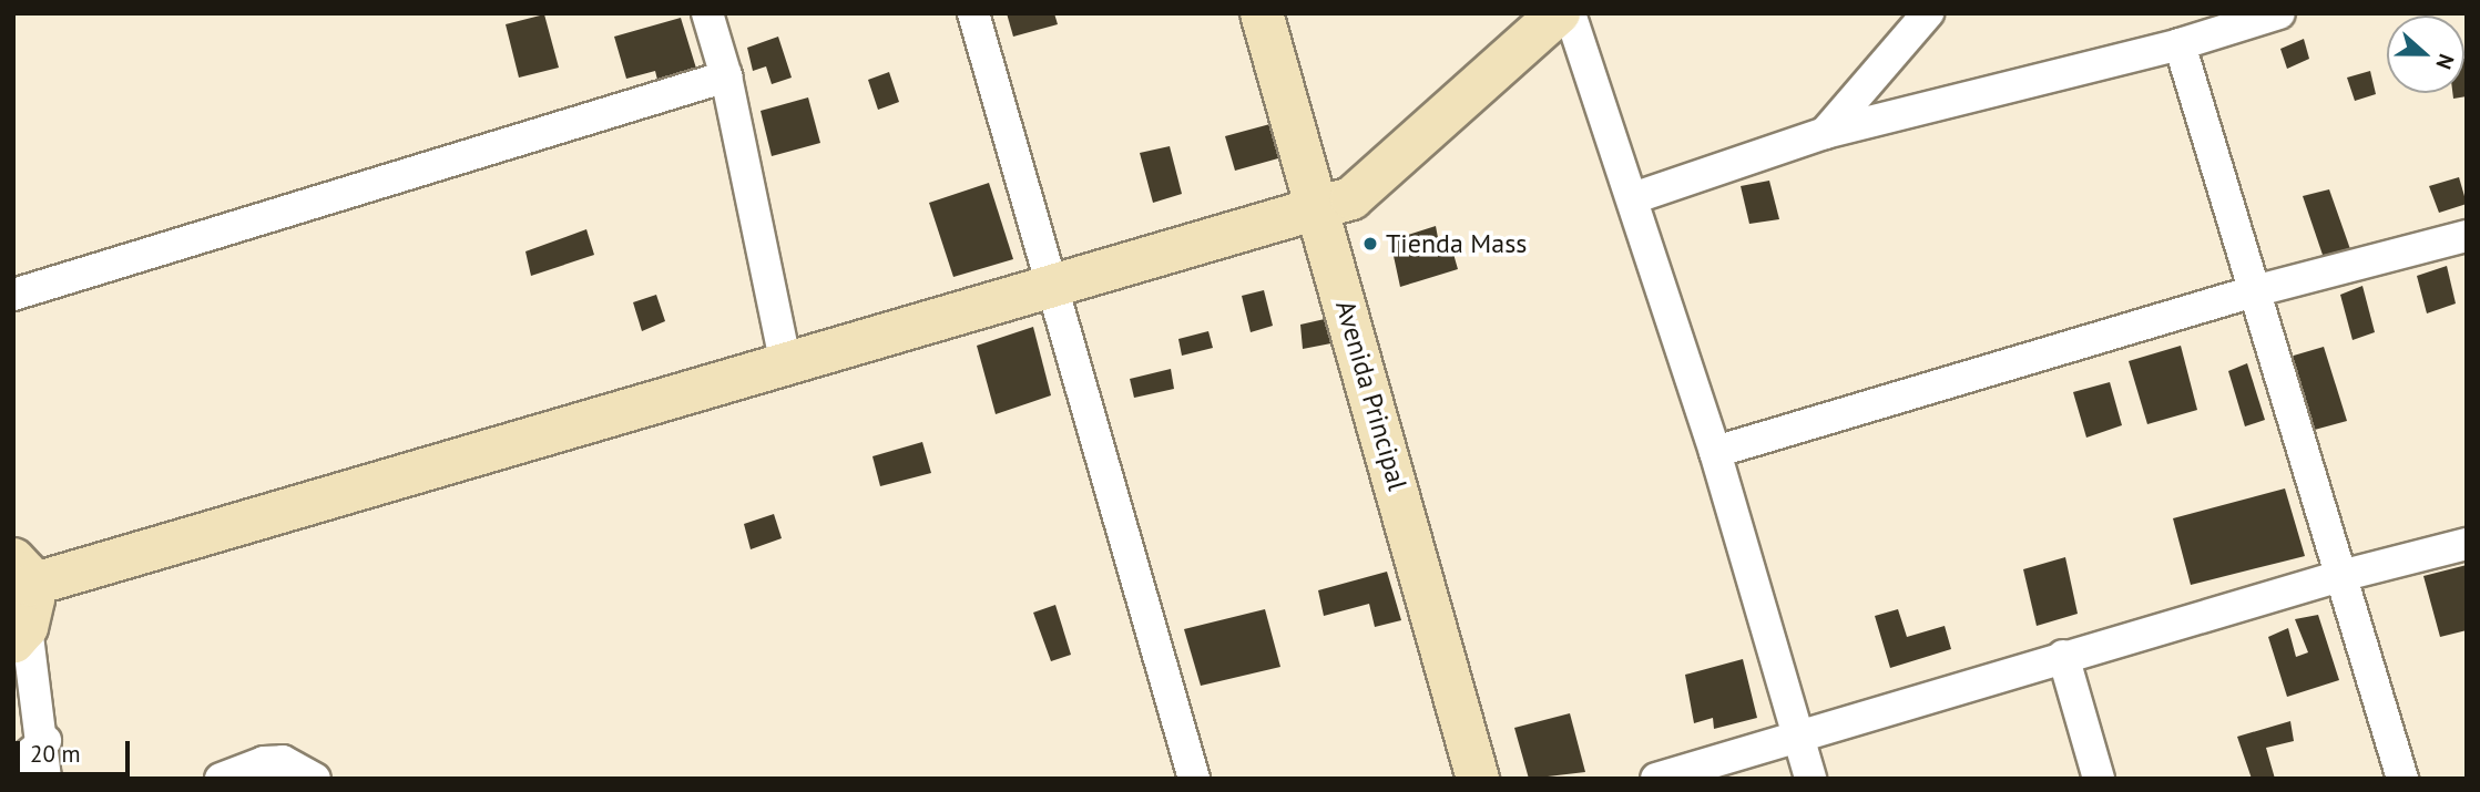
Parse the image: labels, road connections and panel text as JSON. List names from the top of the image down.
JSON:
{
  "streets": {
    "street": ["Avenida Principal"]
  },
  "places": ["Tienda Mass"],
  "scale_bar": "20 m",
  "north": "right"
}
